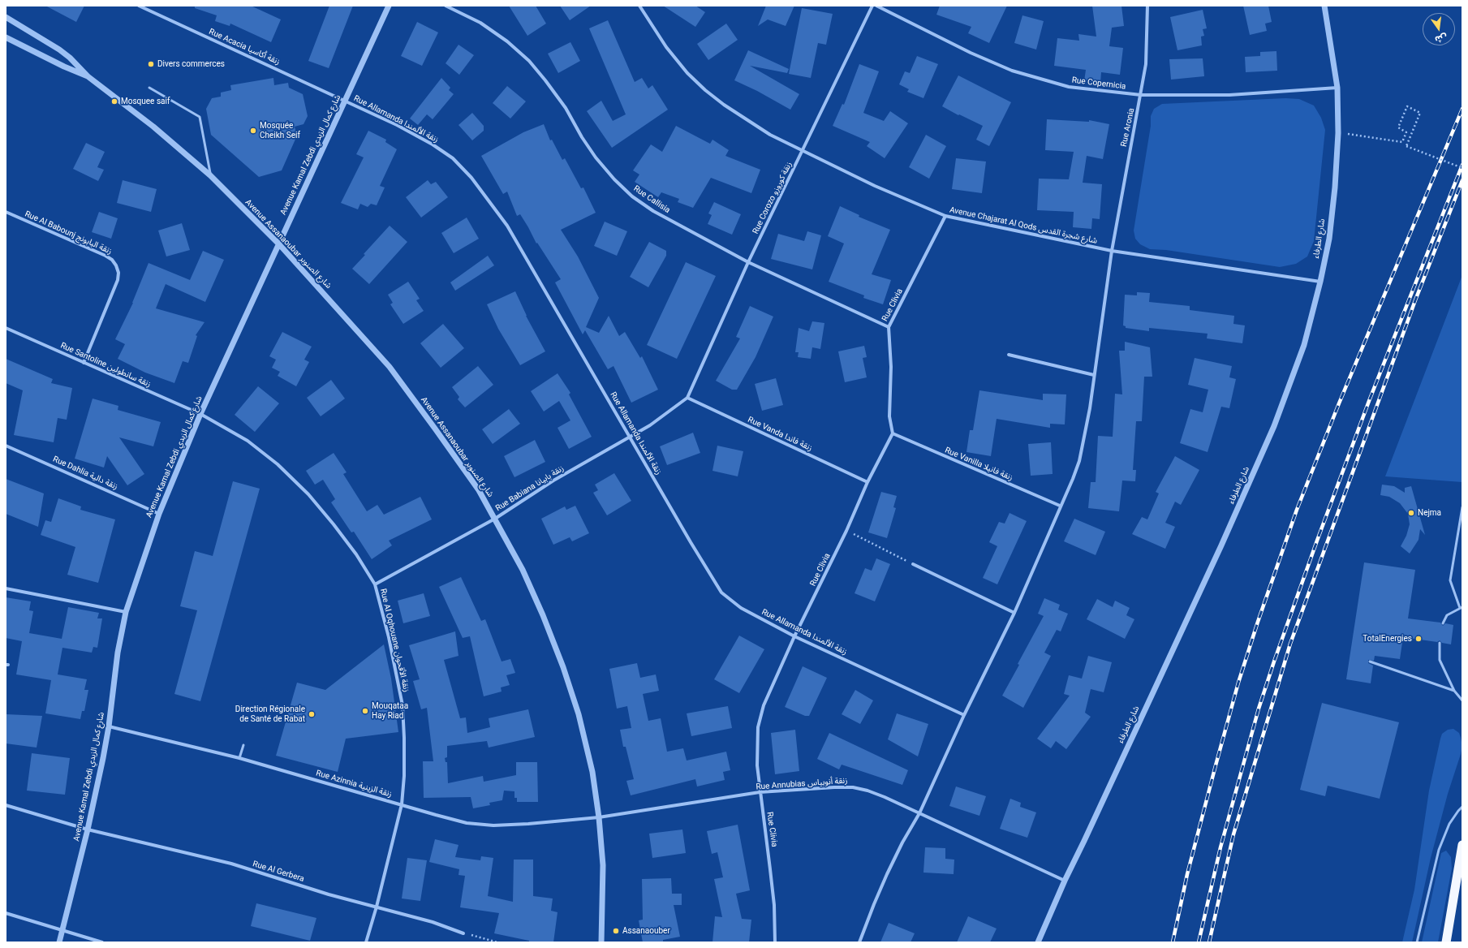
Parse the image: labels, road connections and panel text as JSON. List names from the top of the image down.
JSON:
{
  "streets": {
    "street": [
      "Rue Acacia زنقة أكاسيا",
      "Rue Copernicia",
      "Rue Allamanda زنقة الألمندا",
      "Rue Aronia",
      "Avenue Kamal Zebdi شارع كمال الزبدي",
      "Rue Corozo زنقة كوروزو",
      "Rue Callisia",
      "Avenue Chajarat Al Qods شارع شجرة القدس",
      "Rue Al Babounj زنقة البابونج",
      "شارع الطرفاء",
      "Avenue Assanaoubar شارع الصنوبر",
      "Rue Clivia",
      "Rue Santoline زنقة سانطولين",
      "Rue Vanda زنقة فاندا",
      "Rue Vanilla زنقة فانيلا",
      "Rue Dahlia زنقة دالية",
      "Rue Babiana زنقة بابيانا",
      "Rue Al Oqhouane زنقة الأقحوان",
      "Rue Azinnia زنقة الزينية",
      "Rue Annubias زنقة أنوبياس",
      "Rue Al Gerbera"
    ]
  },
  "crossings": [
    ["Rue Acacia زنقة أكاسيا", "Rue Allamanda زنقة الألمندا"],
    ["Rue Acacia زنقة أكاسيا", "Avenue Kamal Zebdi شارع كمال الزبدي"],
    ["Rue Copernicia", "Rue Aronia"],
    ["Rue Copernicia", "شارع الطرفاء"],
    ["Rue Allamanda زنقة الألمندا", "Avenue Kamal Zebdi شارع كمال الزبدي"],
    ["Rue Allamanda زنقة الألمندا", "Rue Clivia"],
    ["Rue Allamanda زنقة الألمندا", "Rue Babiana زنقة بابيانا"],
    ["Rue Aronia", "Avenue Chajarat Al Qods شارع شجرة القدس"],
    ["Avenue Kamal Zebdi شارع كمال الزبدي", "Avenue Assanaoubar شارع الصنوبر"],
    ["Avenue Kamal Zebdi شارع كمال الزبدي", "Rue Santoline زنقة سانطولين"],
    ["Avenue Kamal Zebdi شارع كمال الزبدي", "Rue Dahlia زنقة دالية"],
    ["Avenue Kamal Zebdi شارع كمال الزبدي", "Rue Al Oqhouane زنقة الأقحوان"],
    ["Avenue Kamal Zebdi شارع كمال الزبدي", "Rue Azinnia زنقة الزينية"],
    ["Avenue Kamal Zebdi شارع كمال الزبدي", "Rue Al Gerbera"],
    ["Rue Corozo زنقة كوروزو", "Rue Callisia"],
    ["Rue Corozo زنقة كوروزو", "Avenue Chajarat Al Qods شارع شجرة القدس"],
    ["Rue Corozo زنقة كوروزو", "Rue Vanda زنقة فاندا"],
    ["Rue Corozo زنقة كوروزو", "Rue Babiana زنقة بابيانا"],
    ["Rue Callisia", "Rue Clivia"],
    ["Avenue Chajarat Al Qods شارع شجرة القدس", "شارع الطرفاء"],
    ["Avenue Chajarat Al Qods شارع شجرة القدس", "Rue Clivia"],
    ["Rue Al Babounj زنقة البابونج", "Rue Santoline زنقة سانطولين"],
    ["شارع الطرفاء", "Rue Annubias زنقة أنوبياس"],
    ["Avenue Assanaoubar شارع الصنوبر", "Rue Babiana زنقة بابيانا"],
    ["Avenue Assanaoubar شارع الصنوبر", "Rue Azinnia زنقة الزينية"],
    ["Avenue Assanaoubar شارع الصنوبر", "Rue Annubias زنقة أنوبياس"],
    ["Rue Clivia", "Rue Vanda زنقة فاندا"],
    ["Rue Clivia", "Rue Vanilla زنقة فانيلا"],
    ["Rue Clivia", "Rue Annubias زنقة أنوبياس"],
    ["Rue Santoline زنقة سانطولين", "Rue Al Oqhouane زنقة الأقحوان"],
    ["Rue Vanda زنقة فاندا", "Rue Babiana زنقة بابيانا"],
    ["Rue Babiana زنقة بابيانا", "Rue Al Oqhouane زنقة الأقحوان"],
    ["Rue Al Oqhouane زنقة الأقحوان", "Rue Azinnia زنقة الزينية"],
    ["Rue Al Oqhouane زنقة الأقحوان", "Rue Al Gerbera"],
    ["Rue Azinnia زنقة الزينية", "Rue Annubias زنقة أنوبياس"]
  ],
  "places": [
    "Divers commerces",
    "Mosquee saif",
    "Mosquée Cheikh Seif",
    "Nejma",
    "TotalEnergies",
    "Mouqataa Hay Riad",
    "Direction Régionale de Santé de Rabat",
    "Assanaouber"
  ],
  "north": "bottom"
}
